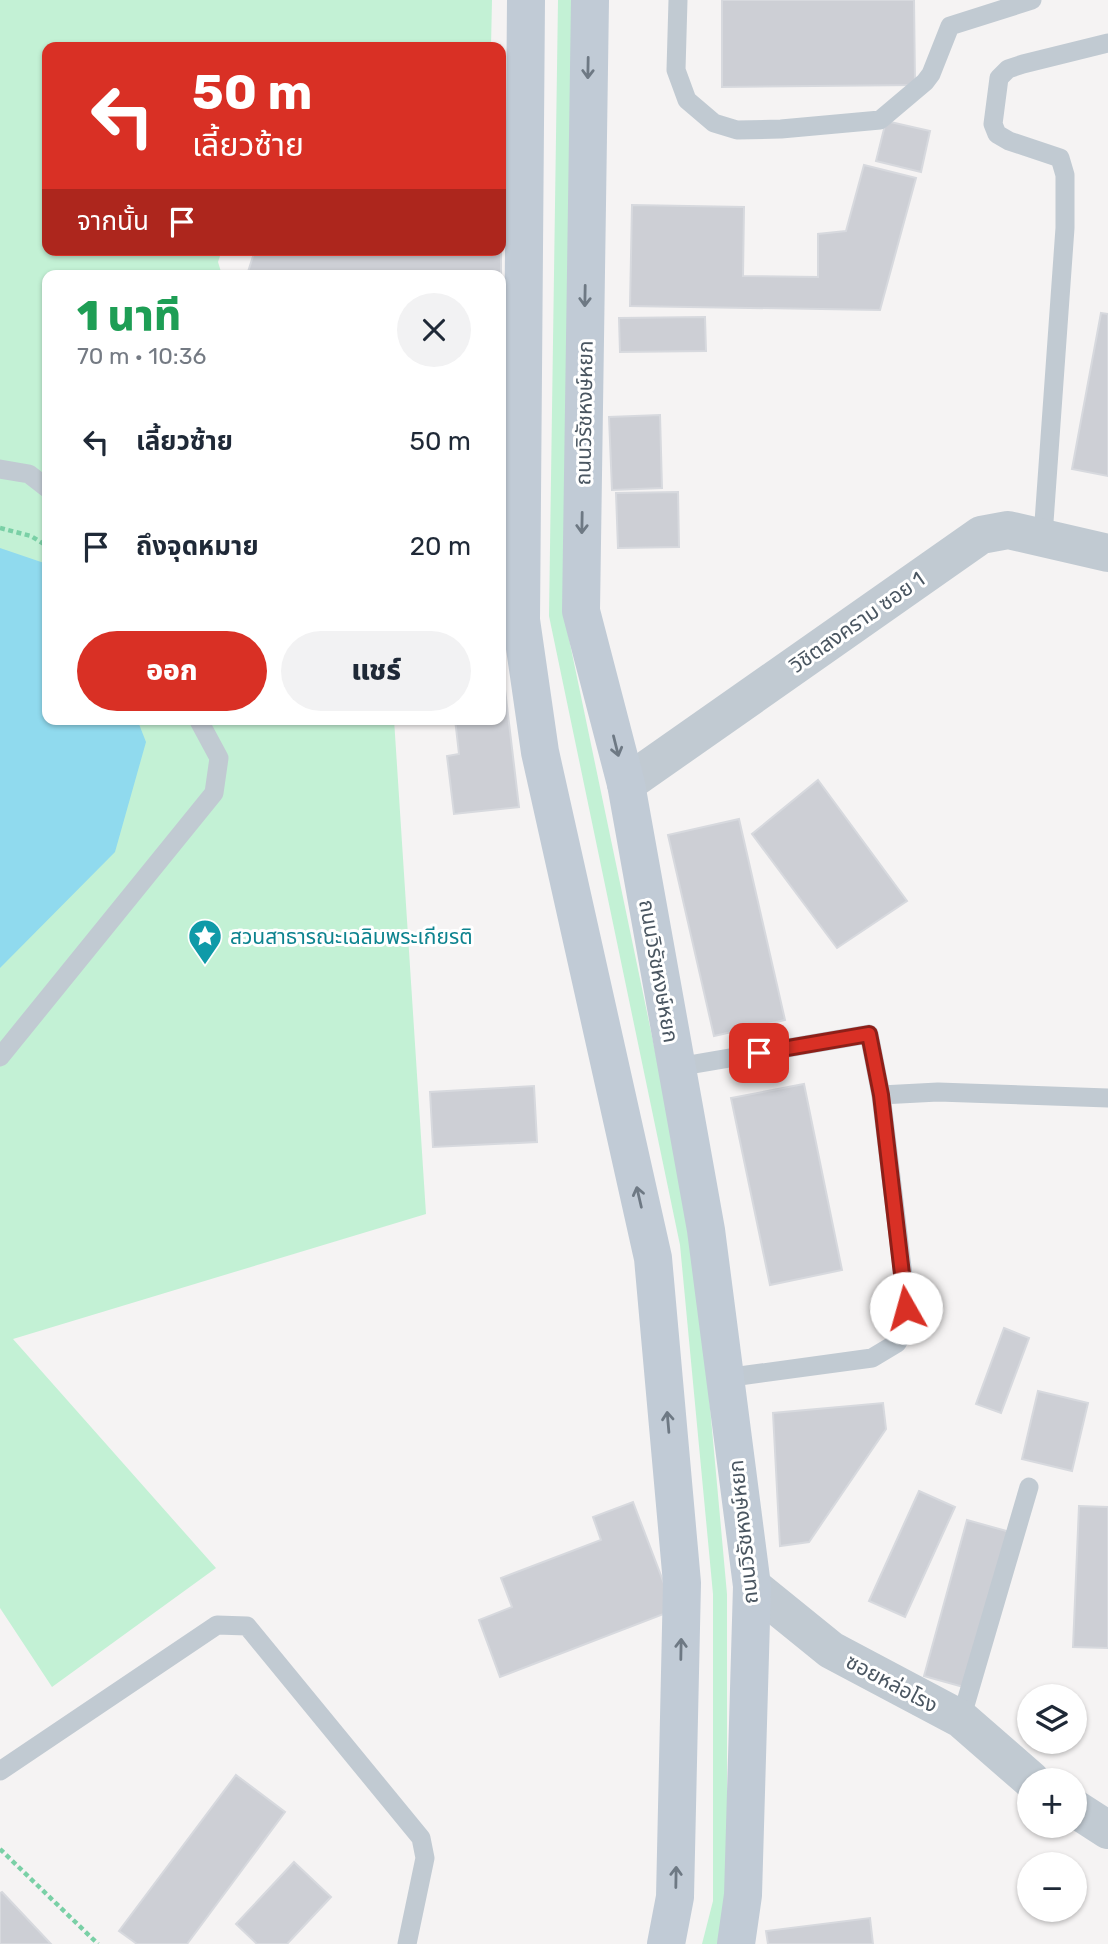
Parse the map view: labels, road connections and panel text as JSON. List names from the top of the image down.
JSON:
{
  "streets": {
    "main road": ["ถนนวิรัชหงษ์หยก"],
    "street": ["วิชิตสงคราม ซอย 1", "ซอยหล่อโรง"]
  },
  "crossings": [
    ["ถนนวิรัชหงษ์หยก", "วิชิตสงคราม ซอย 1"],
    ["ถนนวิรัชหงษ์หยก", "ซอยหล่อโรง"]
  ],
  "places": {
    "place": ["สวนสาธารณะเฉลิมพระเกียรติ"]
  },
  "page": {
    "turn": ["50 m", "เลี้ยวซ้าย"],
    "then": "จากนั้น",
    "heading": ["1 นาที", "70 m · 10:36"],
    "list": [
      {
        "name": "เลี้ยวซ้าย",
        "value": "50 m"
      },
      {
        "name": "ถึงจุดหมาย",
        "value": "20 m"
      }
    ],
    "buttons": ["ออก", "แชร์"],
    "map_buttons": ["+", "−"]
  }
}
